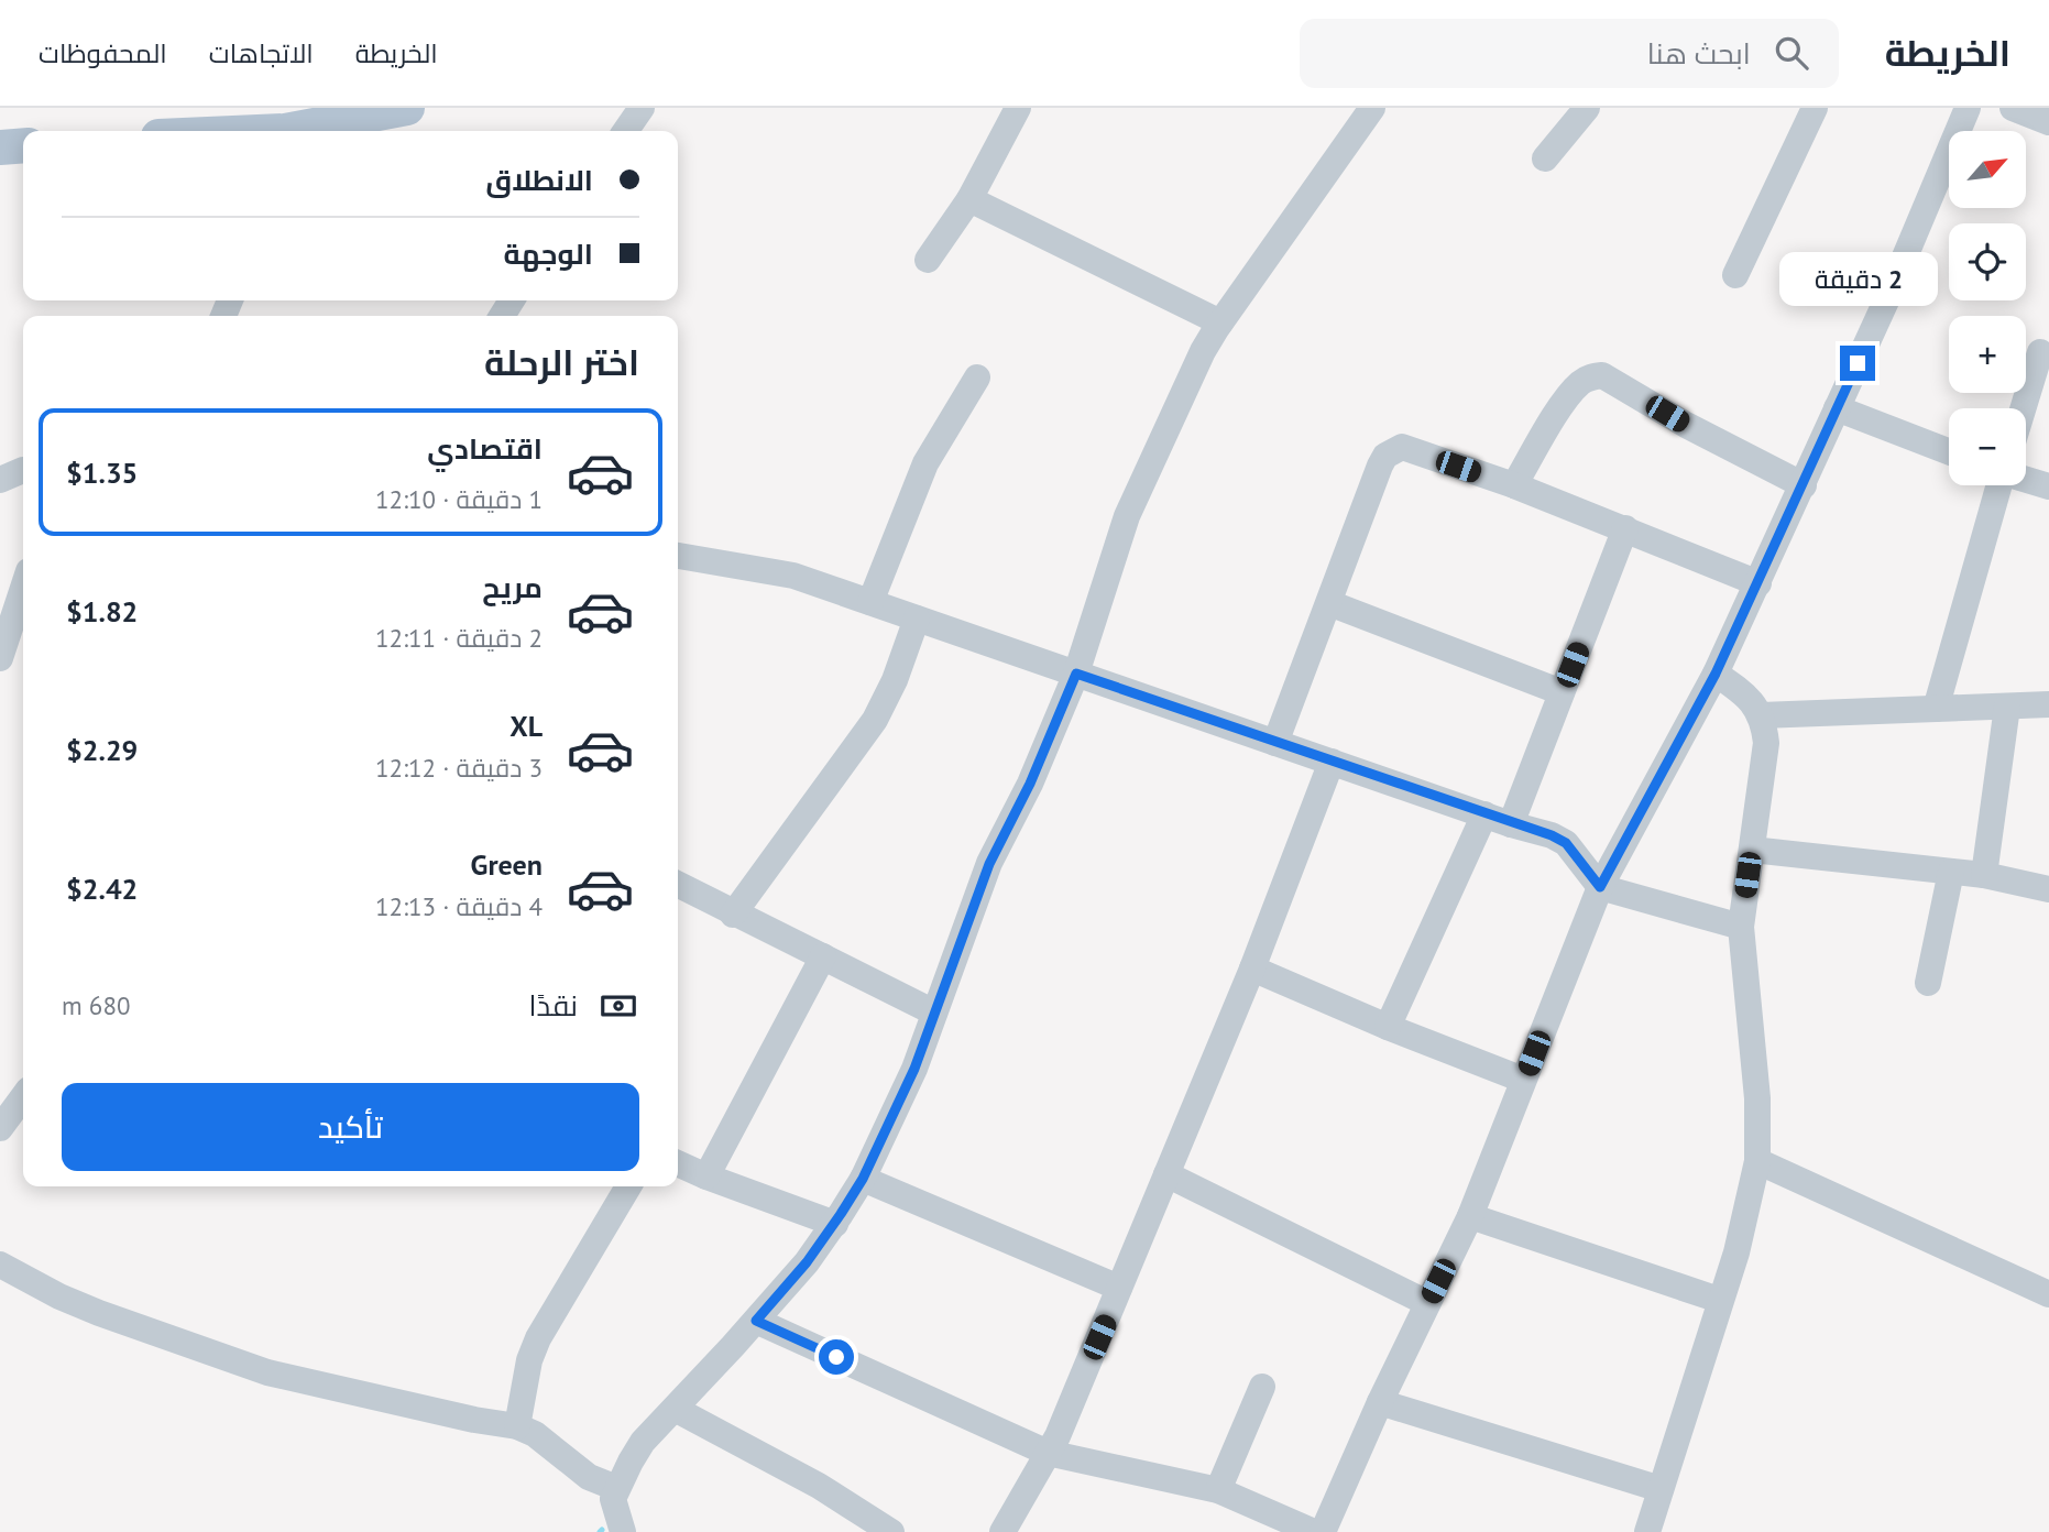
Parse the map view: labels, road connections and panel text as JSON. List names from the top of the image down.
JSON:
{
  "north": "top right",
  "page": {
    "header": "الخريطة",
    "search": "ابحث هنا",
    "nav": ["الخريطة", "الاتجاهات", "المحفوظات"],
    "map_buttons": ["+", "−"],
    "banner": ["الانطلاق", "الوجهة"],
    "bubble": "2 دقيقة",
    "heading": "اختر الرحلة",
    "list": [
      {
        "name": "اقتصادي",
        "note": "1 دقيقة · 12:10",
        "value": "$1.35"
      },
      {
        "name": "مريح",
        "note": "2 دقيقة · 12:11",
        "value": "$1.82"
      },
      {
        "name": "XL",
        "note": "3 دقيقة · 12:12",
        "value": "$2.29"
      },
      {
        "name": "Green",
        "note": "4 دقيقة · 12:13",
        "value": "$2.42"
      }
    ],
    "pay": ["نقدًا", "680 m"],
    "buttons": "تأكيد"
  }
}
